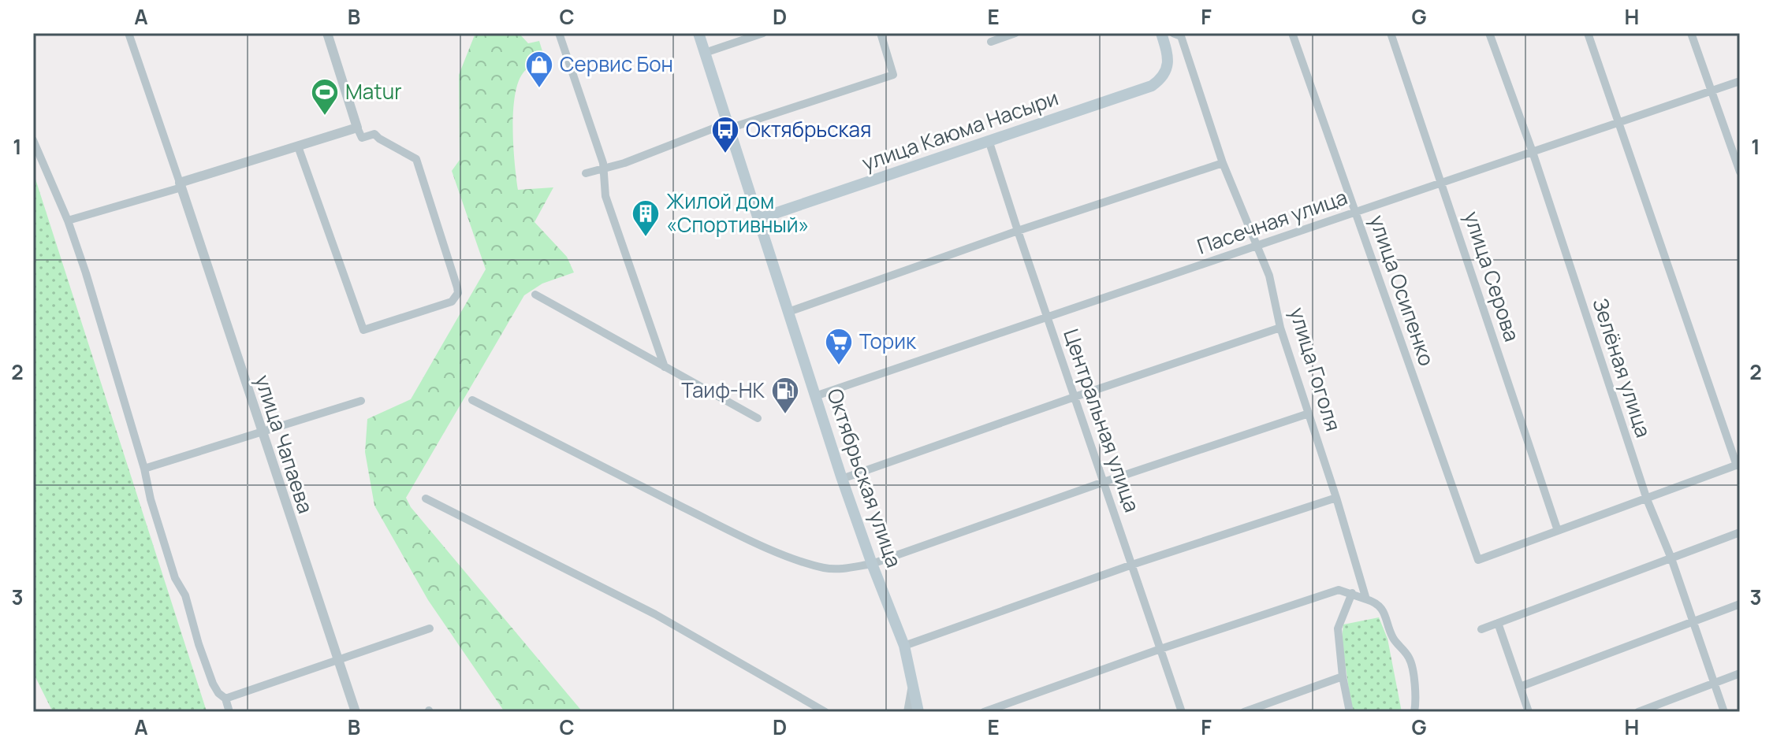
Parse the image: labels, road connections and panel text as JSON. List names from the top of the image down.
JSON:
{
  "streets": {
    "main road": ["улица Каюма Насыри", "Октябрьская улица"],
    "street": [
      "Пасечная улица",
      "улица Серова",
      "улица Осипенко",
      "Зелёная улица",
      "улица Гоголя",
      "Центральная улица",
      "улица Чапаева"
    ]
  },
  "crossings": [
    ["улица Каюма Насыри", "Центральная улица"],
    ["улица Каюма Насыри", "Октябрьская улица"],
    ["Пасечная улица", "улица Серова"],
    ["Пасечная улица", "улица Осипенко"],
    ["Пасечная улица", "Зелёная улица"],
    ["Пасечная улица", "улица Гоголя"],
    ["Пасечная улица", "Центральная улица"],
    ["Пасечная улица", "Октябрьская улица"],
    ["улица Серова", "улица Осипенко"]
  ],
  "places": {
    "shop": ["Сервис Бон"],
    "sports": ["Matur"],
    "bus stop": ["Октябрьская"],
    "building": ["Жилой дом «Спортивный»"],
    "supermarket": ["Торик"],
    "fuel station": ["Таиф-НК"]
  },
  "grid": {
    "columns": [
      "A",
      "B",
      "C",
      "D",
      "E",
      "F",
      "G",
      "H"
    ],
    "rows": ["1", "2", "3"]
  }
}
